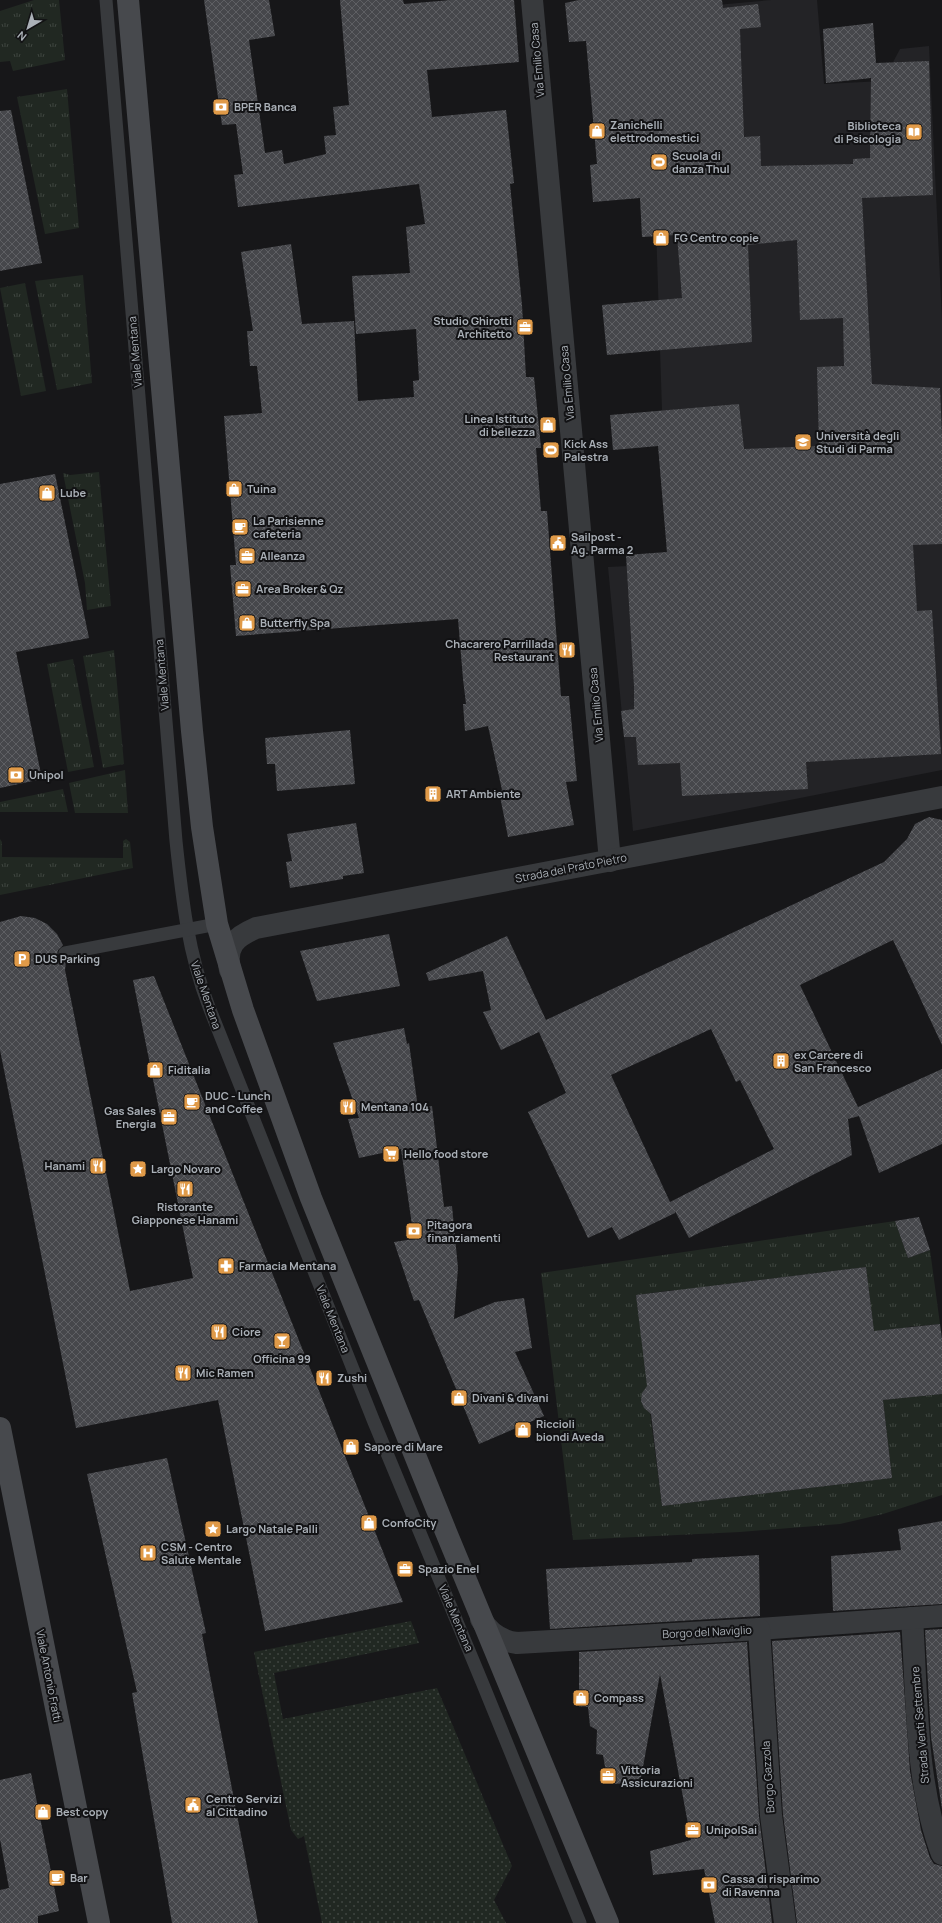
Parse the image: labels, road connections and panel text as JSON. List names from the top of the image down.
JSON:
{
  "streets": {
    "main road": ["Viale Mentana", "Viale Antonio Fratti"],
    "street": [
      "Via Emilio Casa",
      "Strada del Prato Pietro",
      "Borgo del Naviglio",
      "Strada Venti Settembre",
      "Borgo Gazzola"
    ]
  },
  "crossings": [
    ["Via Emilio Casa", "Strada del Prato Pietro"],
    ["Viale Mentana", "Strada del Prato Pietro"],
    ["Viale Mentana", "Borgo del Naviglio"],
    ["Borgo del Naviglio", "Strada Venti Settembre"],
    ["Borgo del Naviglio", "Borgo Gazzola"]
  ],
  "places": {
    "bank": [
      "BPER Banca",
      "Unipol",
      "Pitagora finanziamenti",
      "Cassa di risparimo di Ravenna"
    ],
    "shop": [
      "Zanichelli elettrodomestici",
      "FG Centro copie",
      "Linea Istituto di bellezza",
      "Tuina",
      "Lube",
      "Butterfly Spa",
      "Fiditalia",
      "Divani & divani",
      "Riccioli biondi Aveda",
      "Sapore di Mare",
      "ConfoCity",
      "Compass",
      "Best copy"
    ],
    "library": ["Biblioteca di Psicologia"],
    "sports": ["Scuola di danza Thul", "Kick Ass Palestra"],
    "office": [
      "Studio Ghirotti Architetto",
      "Alleanza",
      "Area Broker & Qz",
      "Gas Sales Energia",
      "Spazio Enel",
      "Vittoria Assicurazioni",
      "UnipolSai"
    ],
    "school or university": ["Università degli Studi di Parma"],
    "cafe": ["La Parisienne cafeteria", "DUC - Lunch and Coffee", "Bar"],
    "public building": ["Sailpost - Ag. Parma 2", "Centro Servizi al Cittadino"],
    "restaurant": [
      "Chacarero Parrillada Restaurant",
      "Mentana 104",
      "Hanami",
      "Ristorante Giapponese Hanami",
      "Ciore",
      "Mic Ramen",
      "Zushi"
    ],
    "building": ["ART Ambiente", "ex Carcere di San Francesco"],
    "parking": ["DUS Parking"],
    "supermarket": ["Hello food store"],
    "place": ["Largo Novaro", "Largo Natale Palli"],
    "pharmacy": ["Farmacia Mentana"],
    "bar": ["Officina 99"],
    "hospital": ["CSM - Centro Salute Mentale"]
  },
  "north": "bottom left"
}
